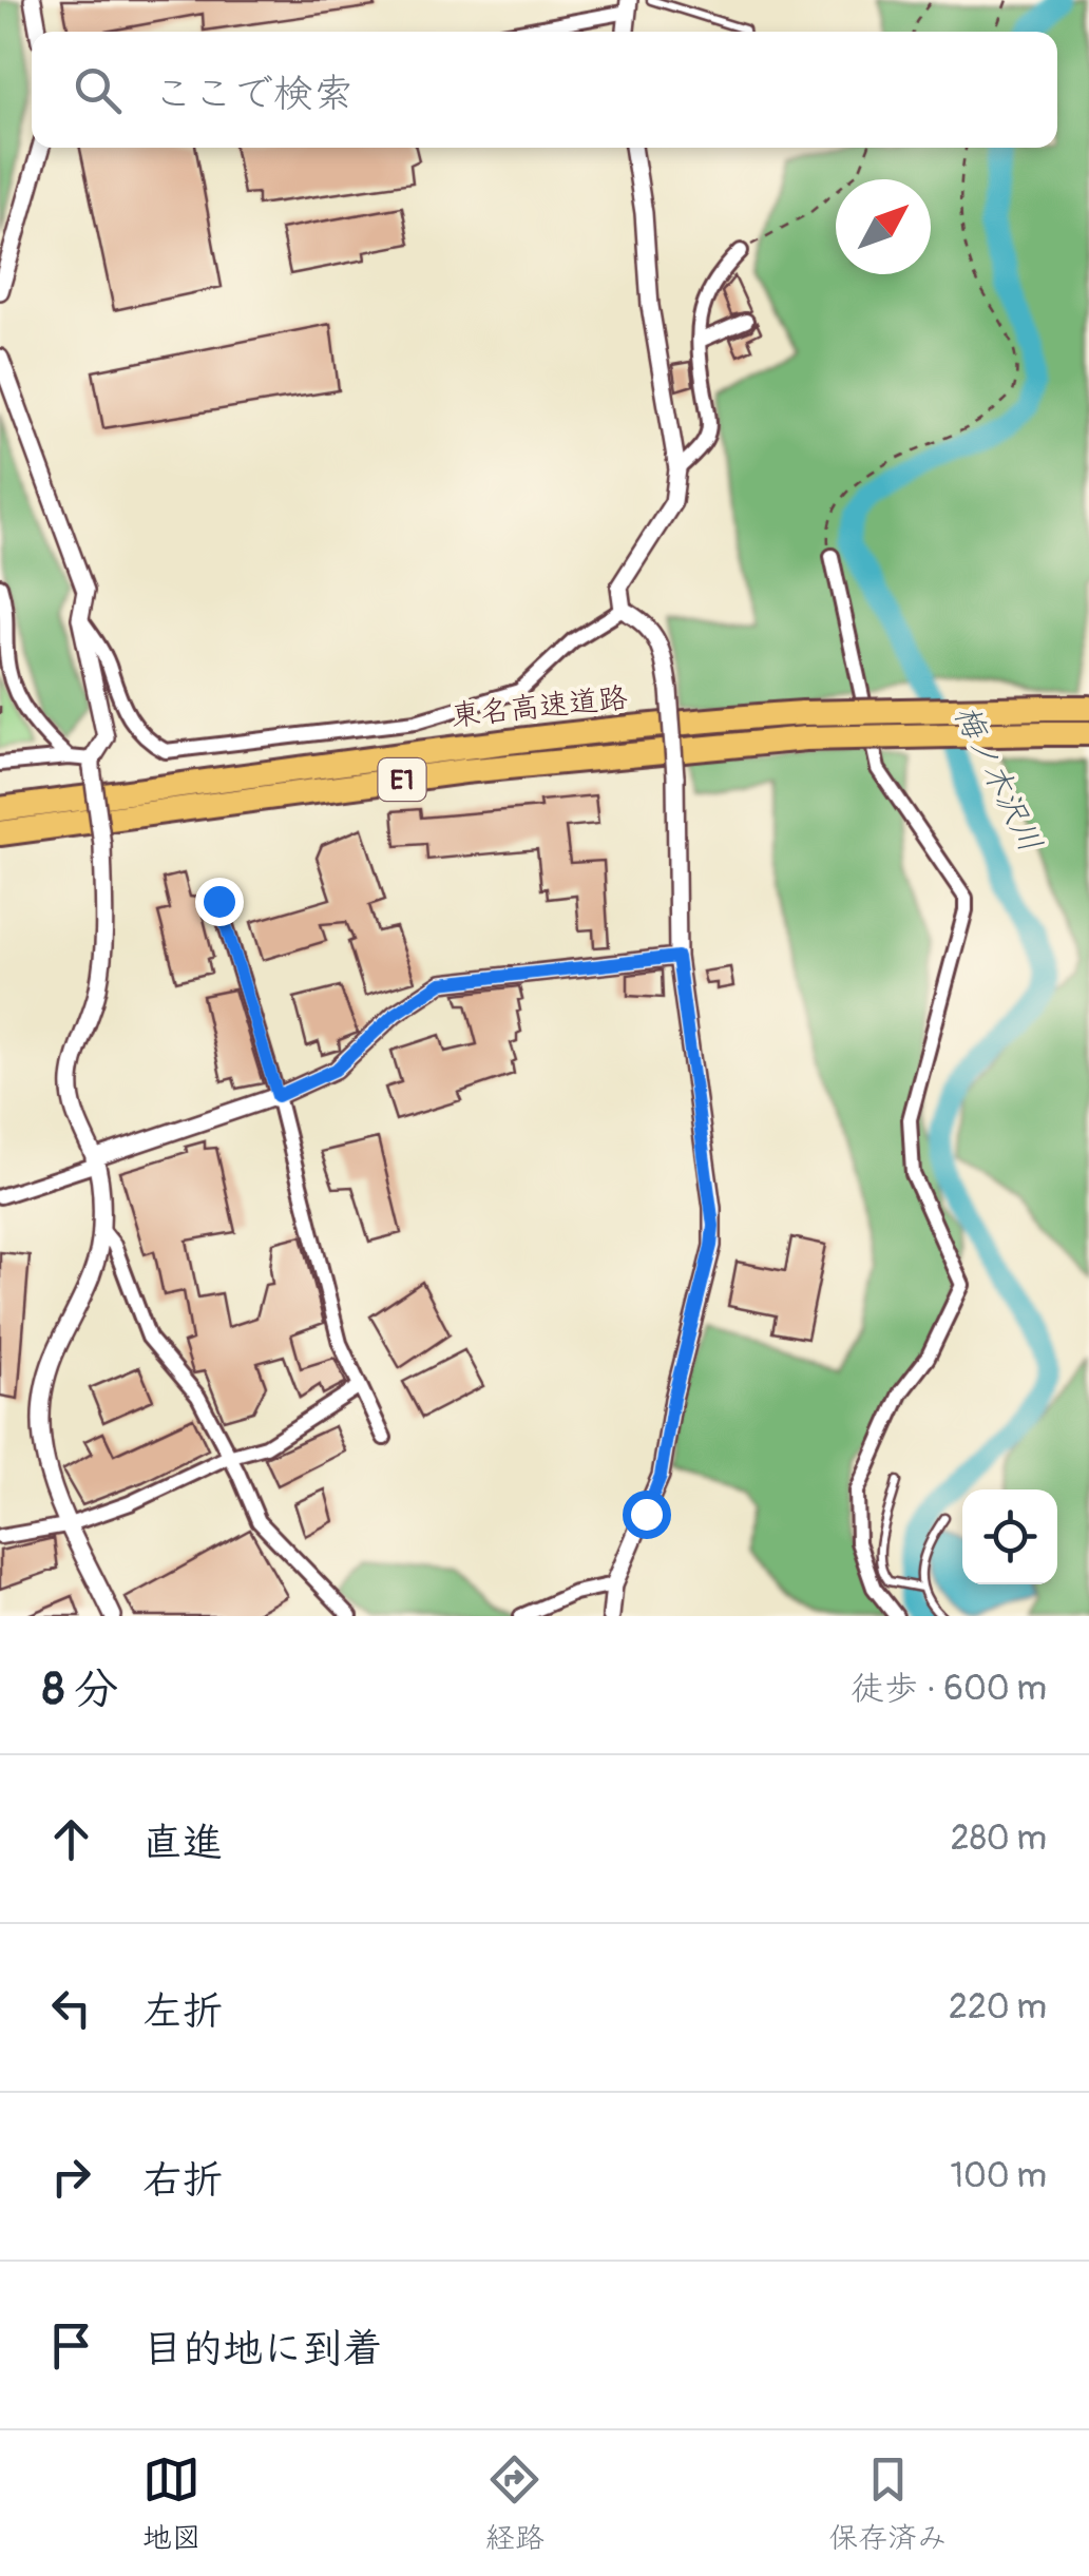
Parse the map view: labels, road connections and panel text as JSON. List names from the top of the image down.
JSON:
{
  "streets": {
    "highway": ["東名高速道路", "E1"]
  },
  "water": ["梅ノ木沢川"],
  "north": "top right",
  "page": {
    "search": "ここで検索",
    "heading": ["8 分", "徒歩 · 600 m"],
    "list": [
      ["直進", "280 m"],
      ["左折", "220 m"],
      ["右折", "100 m"],
      "目的地に到着"
    ],
    "nav": ["地図", "経路", "保存済み"]
  }
}
